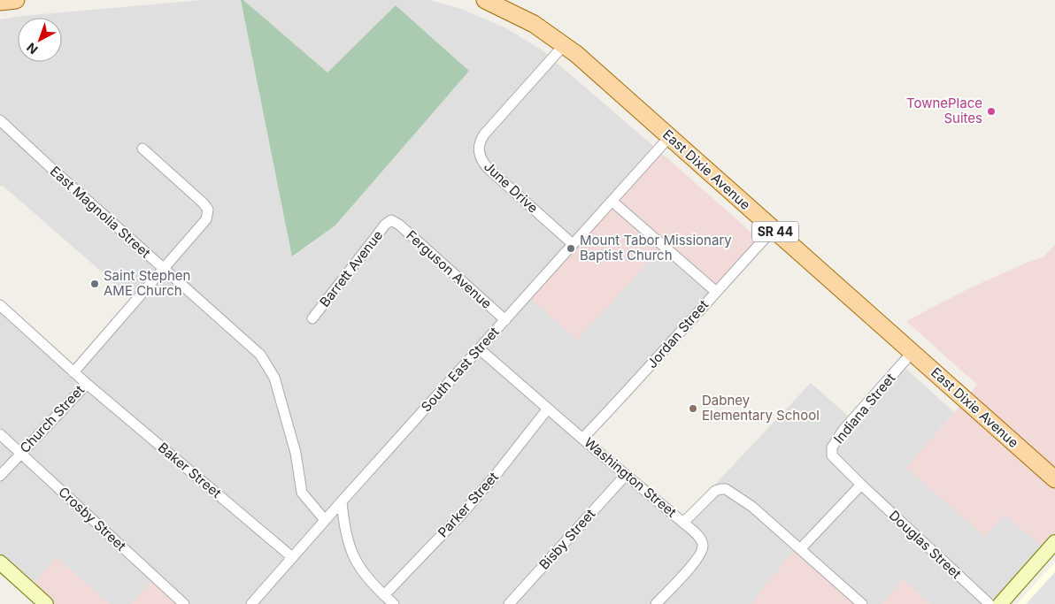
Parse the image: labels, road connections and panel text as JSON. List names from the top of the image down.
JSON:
{
  "streets": {
    "main road": ["East Dixie Avenue", "SR 44"],
    "street": [
      "June Drive",
      "East Magnolia Street",
      "Barrett Avenue",
      "Ferguson Avenue",
      "Jordan Street",
      "South East Street",
      "Indiana Street",
      "Church Street",
      "Baker Street",
      "Washington Street",
      "Parker Street",
      "Crosby Street",
      "Bisby Street",
      "Douglas Street"
    ]
  },
  "crossings": [
    ["East Dixie Avenue", "June Drive"],
    ["East Dixie Avenue", "Jordan Street"],
    ["East Dixie Avenue", "South East Street"],
    ["East Dixie Avenue", "Indiana Street"],
    ["June Drive", "South East Street"],
    ["East Magnolia Street", "South East Street"],
    ["East Magnolia Street", "Church Street"],
    ["Barrett Avenue", "Ferguson Avenue"],
    ["Ferguson Avenue", "South East Street"],
    ["Jordan Street", "Washington Street"],
    ["South East Street", "Baker Street"],
    ["South East Street", "Washington Street"],
    ["Indiana Street", "Douglas Street"],
    ["Church Street", "Baker Street"],
    ["Church Street", "Crosby Street"],
    ["Washington Street", "Parker Street"],
    ["Washington Street", "Bisby Street"]
  ],
  "places": [
    "TownePlace Suites",
    "Mount Tabor Missionary Baptist Church",
    "Saint Stephen AME Church",
    "Dabney Elementary School"
  ],
  "north": "bottom left"
}
